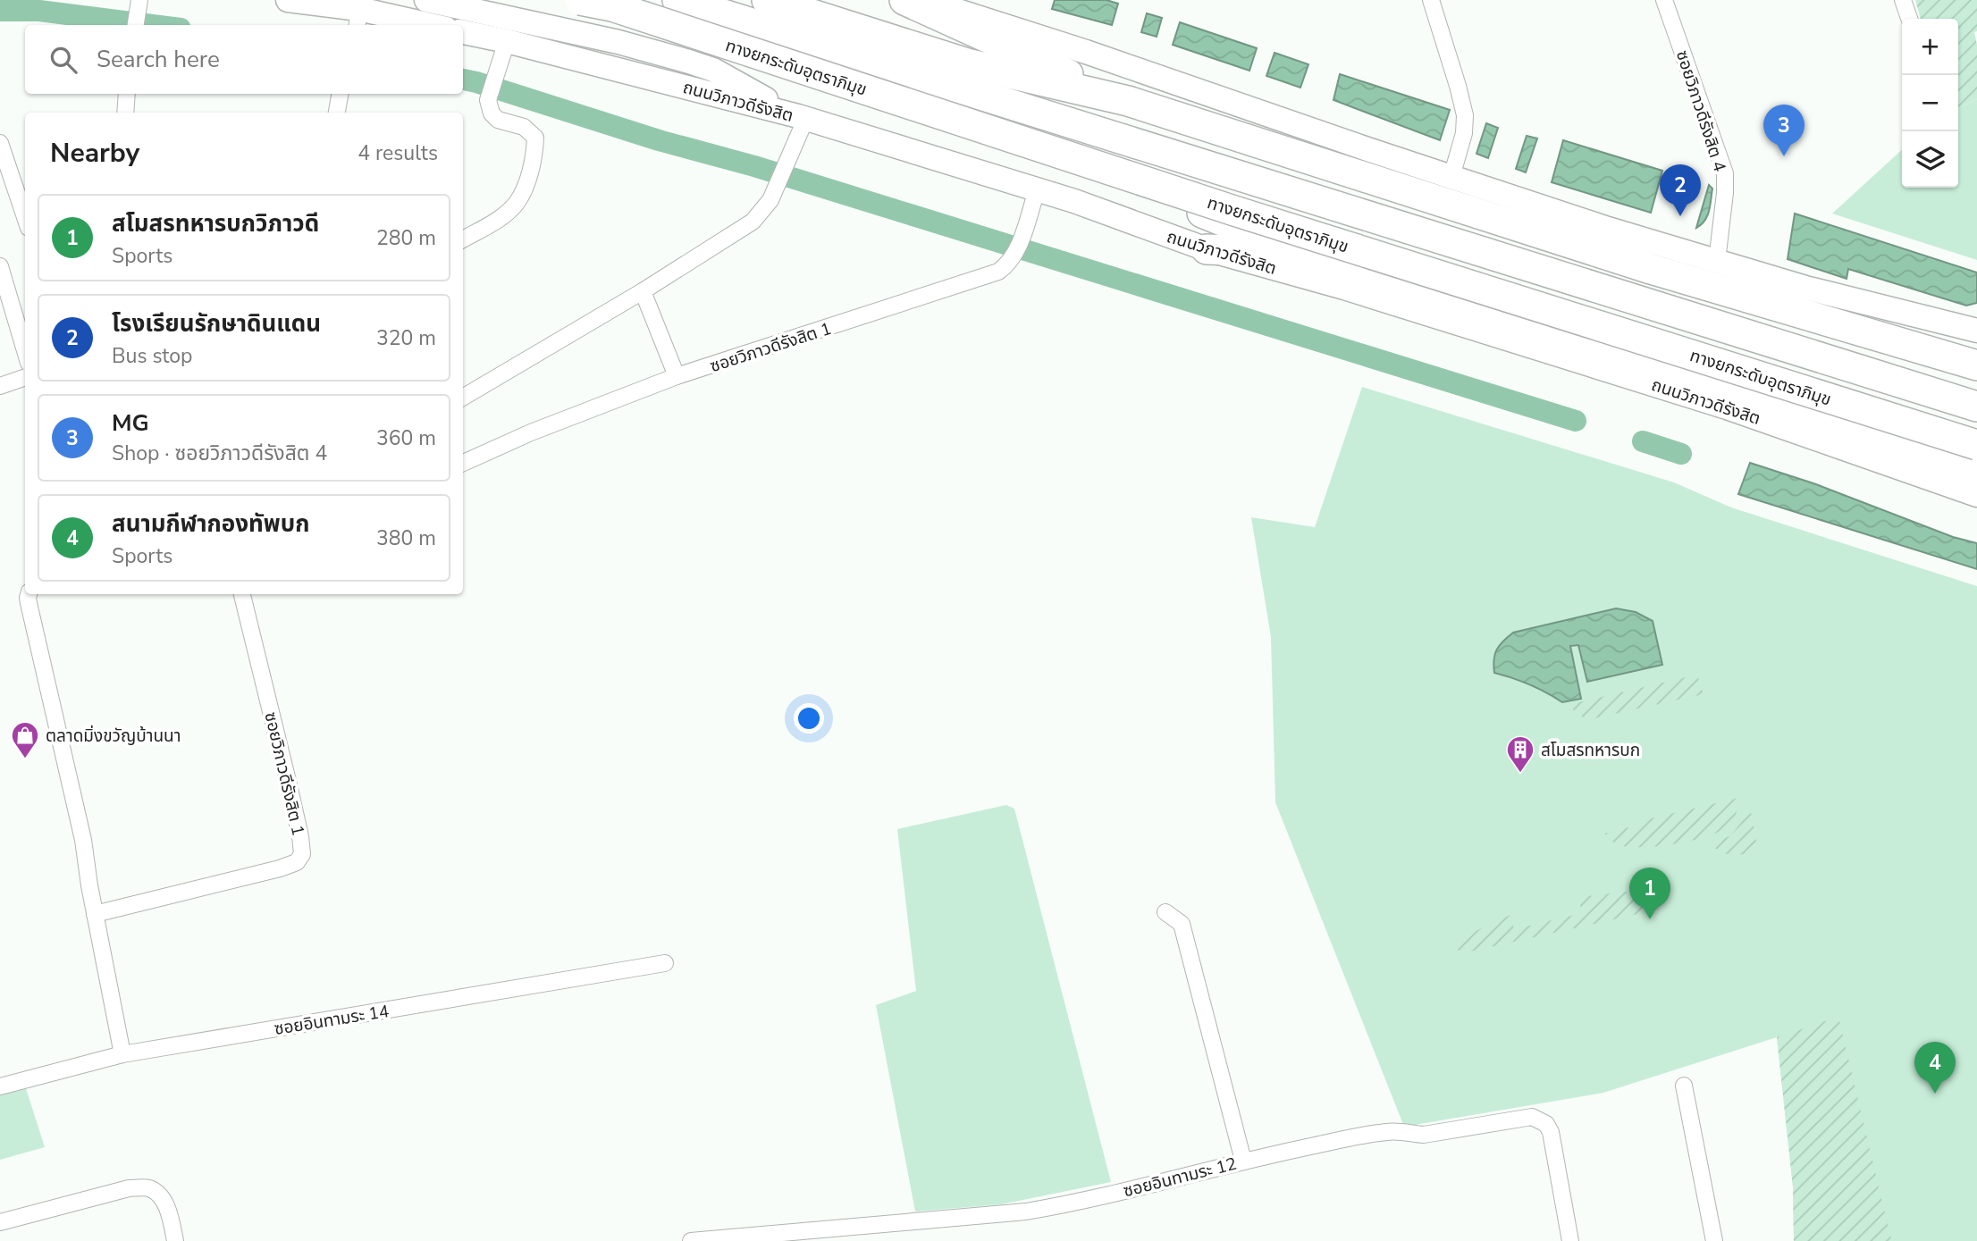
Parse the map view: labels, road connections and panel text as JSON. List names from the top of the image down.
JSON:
{
  "streets": {
    "highway": ["ทางยกระดับอุตราภิมุข", "ถนนวิภาวดีรังสิต"],
    "street": [
      "ซอยวิภาวดีรังสิต 4",
      "ซอยวิภาวดีรังสิต 1",
      "ซอยอินทามระ 14",
      "ซอยอินทามระ 12"
    ]
  },
  "crossings": [
    ["ถนนวิภาวดีรังสิต", "ซอยวิภาวดีรังสิต 1"]
  ],
  "places": {
    "shop": ["ตลาดมิ่งขวัญบ้านนา"],
    "building": ["สโมสรทหารบก"]
  },
  "page": {
    "map_buttons": ["+", "−"],
    "search": "Search here",
    "pins": [
      "3",
      "2",
      "1",
      "4"
    ],
    "heading": ["Nearby", "4 results"],
    "list": [
      {
        "mark": "1",
        "name": "สโมสรทหารบกวิภาวดี",
        "note": "Sports",
        "value": "280 m"
      },
      {
        "mark": "2",
        "name": "โรงเรียนรักษาดินแดน",
        "note": "Bus stop",
        "value": "320 m"
      },
      {
        "mark": "3",
        "name": "MG",
        "note": "Shop · ซอยวิภาวดีรังสิต 4",
        "value": "360 m"
      },
      {
        "mark": "4",
        "name": "สนามกีฬากองทัพบก",
        "note": "Sports",
        "value": "380 m"
      }
    ]
  }
}
